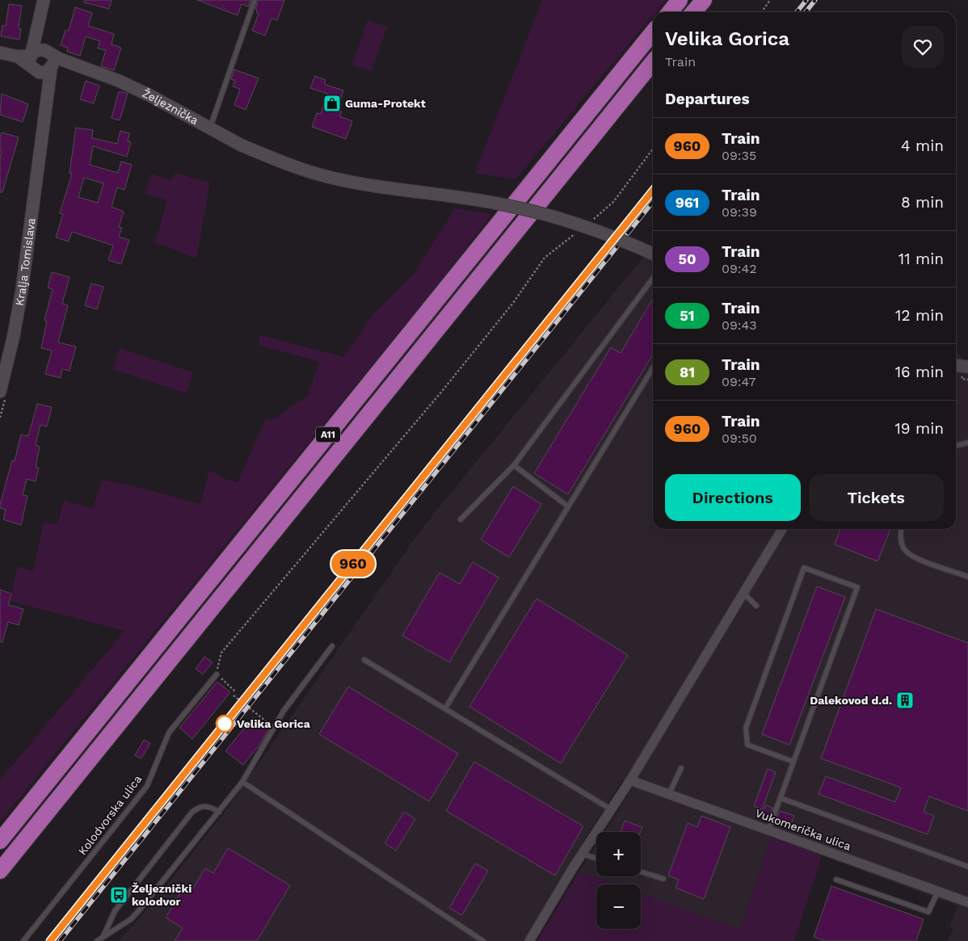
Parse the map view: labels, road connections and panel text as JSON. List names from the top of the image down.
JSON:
{
  "streets": {
    "highway": ["A11"],
    "main road": ["Željeznička", "Kralja Tomislava"],
    "street": ["Vukomerička ulica"],
    "lane": ["Kolodvorska ulica"]
  },
  "crossings": [
    ["Željeznička", "Kralja Tomislava"]
  ],
  "places": {
    "shop": ["Guma-Protekt"],
    "building": ["Dalekovod d.d."],
    "other": ["Velika Gorica"],
    "bus stop": ["Željeznički kolodvor"]
  },
  "page": {
    "on_map": "960",
    "heading": [
      ["Velika Gorica", "Train"],
      "Departures"
    ],
    "list": [
      {
        "mark": "960",
        "name": "Train",
        "note": "09:35",
        "value": "4 min"
      },
      {
        "mark": "961",
        "name": "Train",
        "note": "09:39",
        "value": "8 min"
      },
      {
        "mark": "50",
        "name": "Train",
        "note": "09:42",
        "value": "11 min"
      },
      {
        "mark": "51",
        "name": "Train",
        "note": "09:43",
        "value": "12 min"
      },
      {
        "mark": "81",
        "name": "Train",
        "note": "09:47",
        "value": "16 min"
      },
      {
        "mark": "960",
        "name": "Train",
        "note": "09:50",
        "value": "19 min"
      }
    ],
    "buttons": ["Directions", "Tickets"],
    "map_buttons": ["+", "−"]
  }
}
